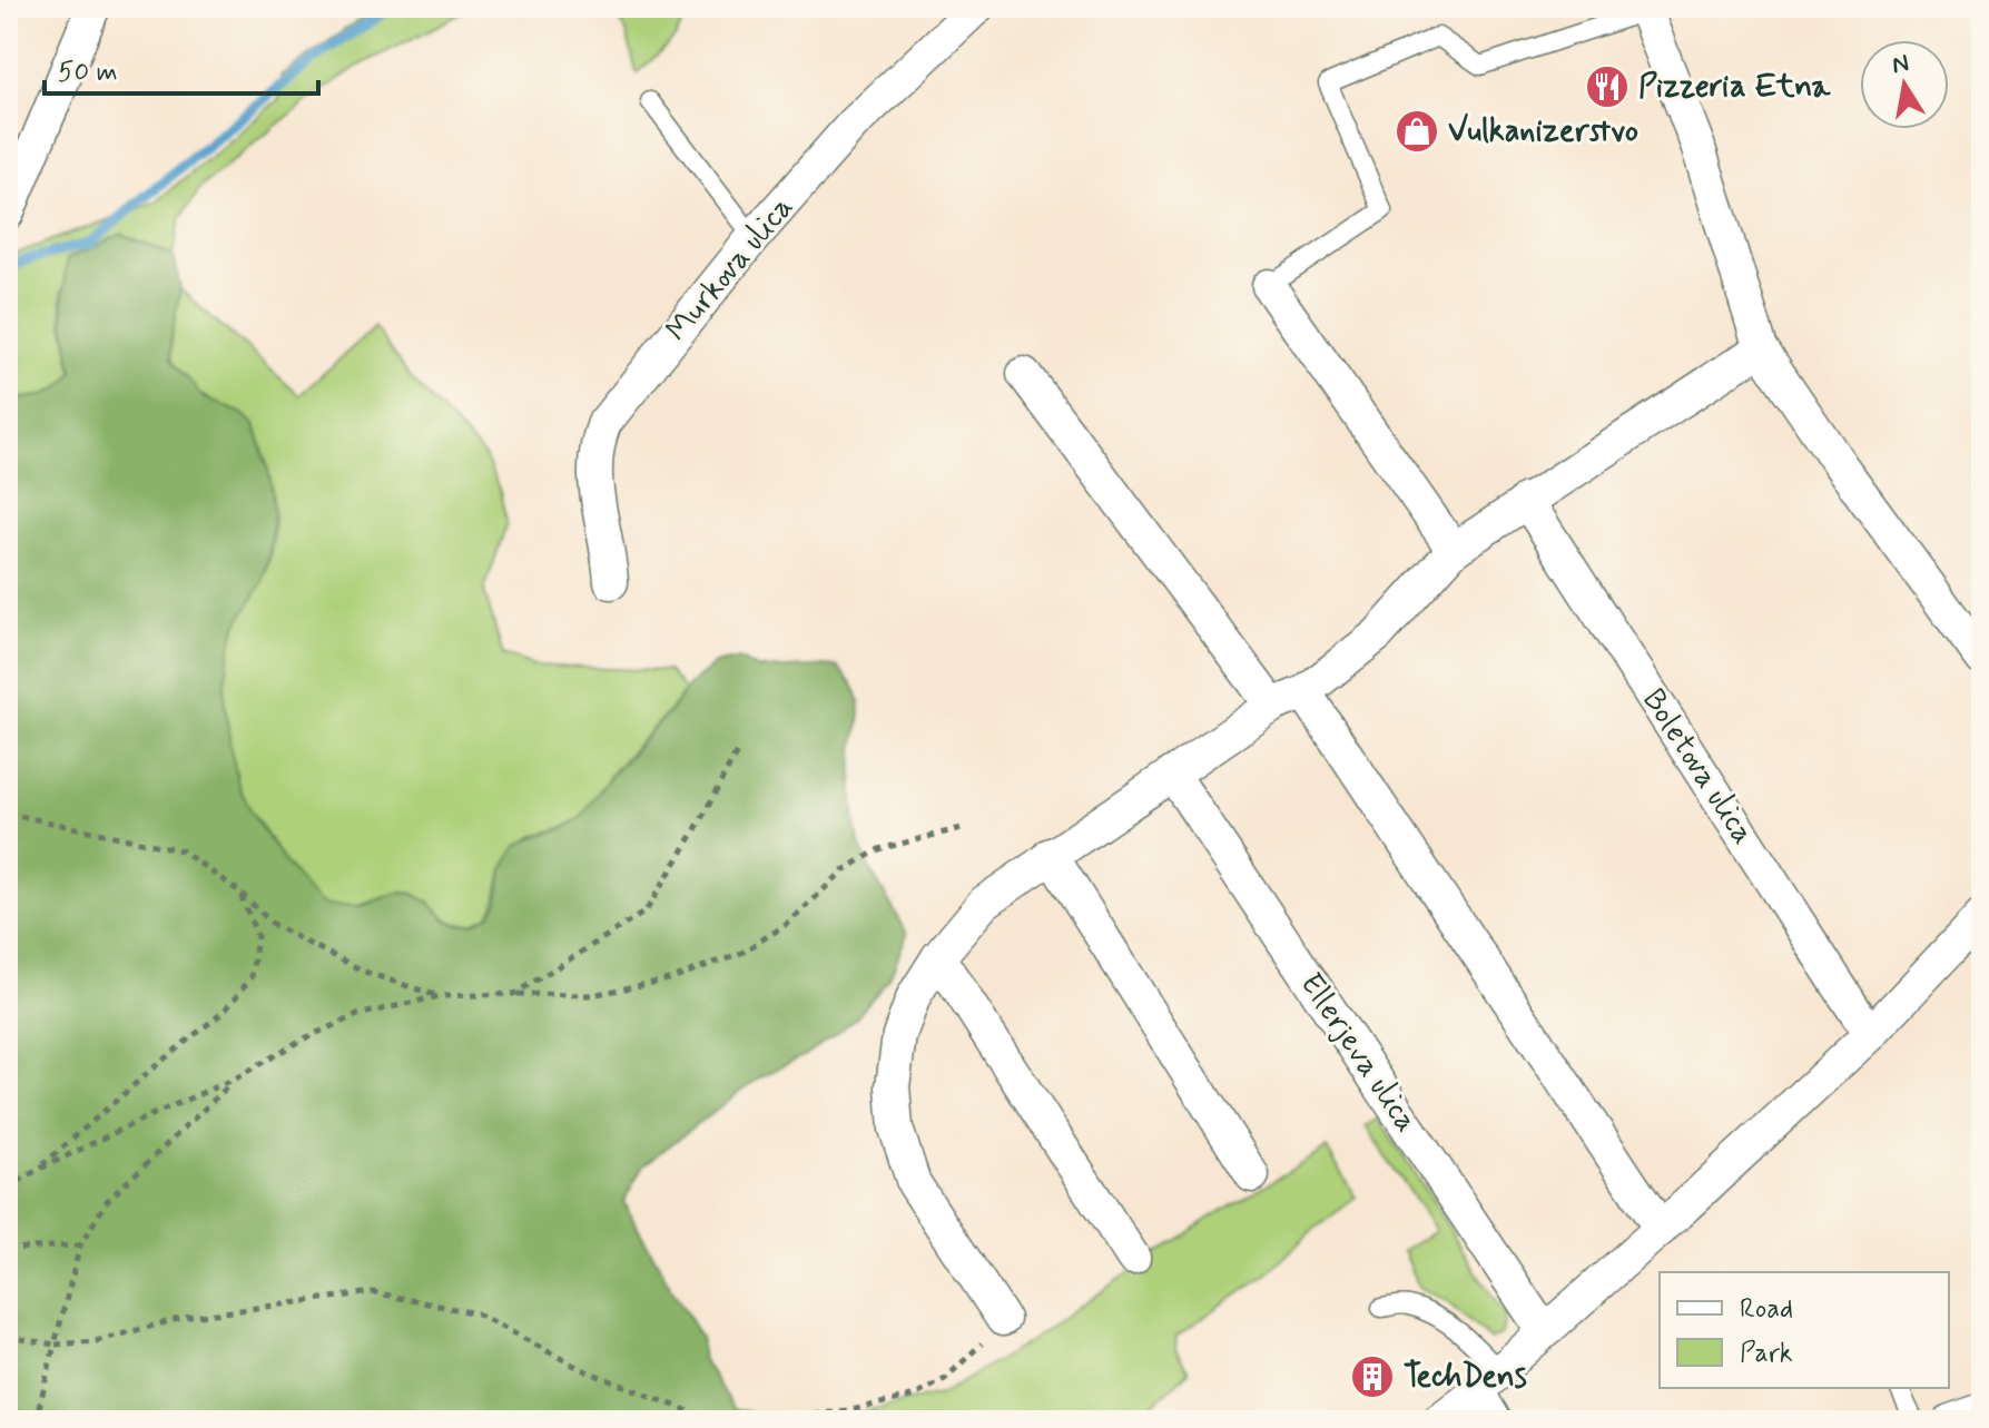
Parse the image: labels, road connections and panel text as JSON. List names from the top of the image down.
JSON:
{
  "streets": {
    "street": ["Murkova ulica", "Boletova ulica", "Ellerjeva ulica"]
  },
  "places": {
    "restaurant": ["Pizzeria Etna"],
    "shop": ["Vulkanizerstvo"],
    "building": ["TechDens"]
  },
  "legend": ["Road", "Park"],
  "scale_bar": "50 m",
  "north": "top"
}
